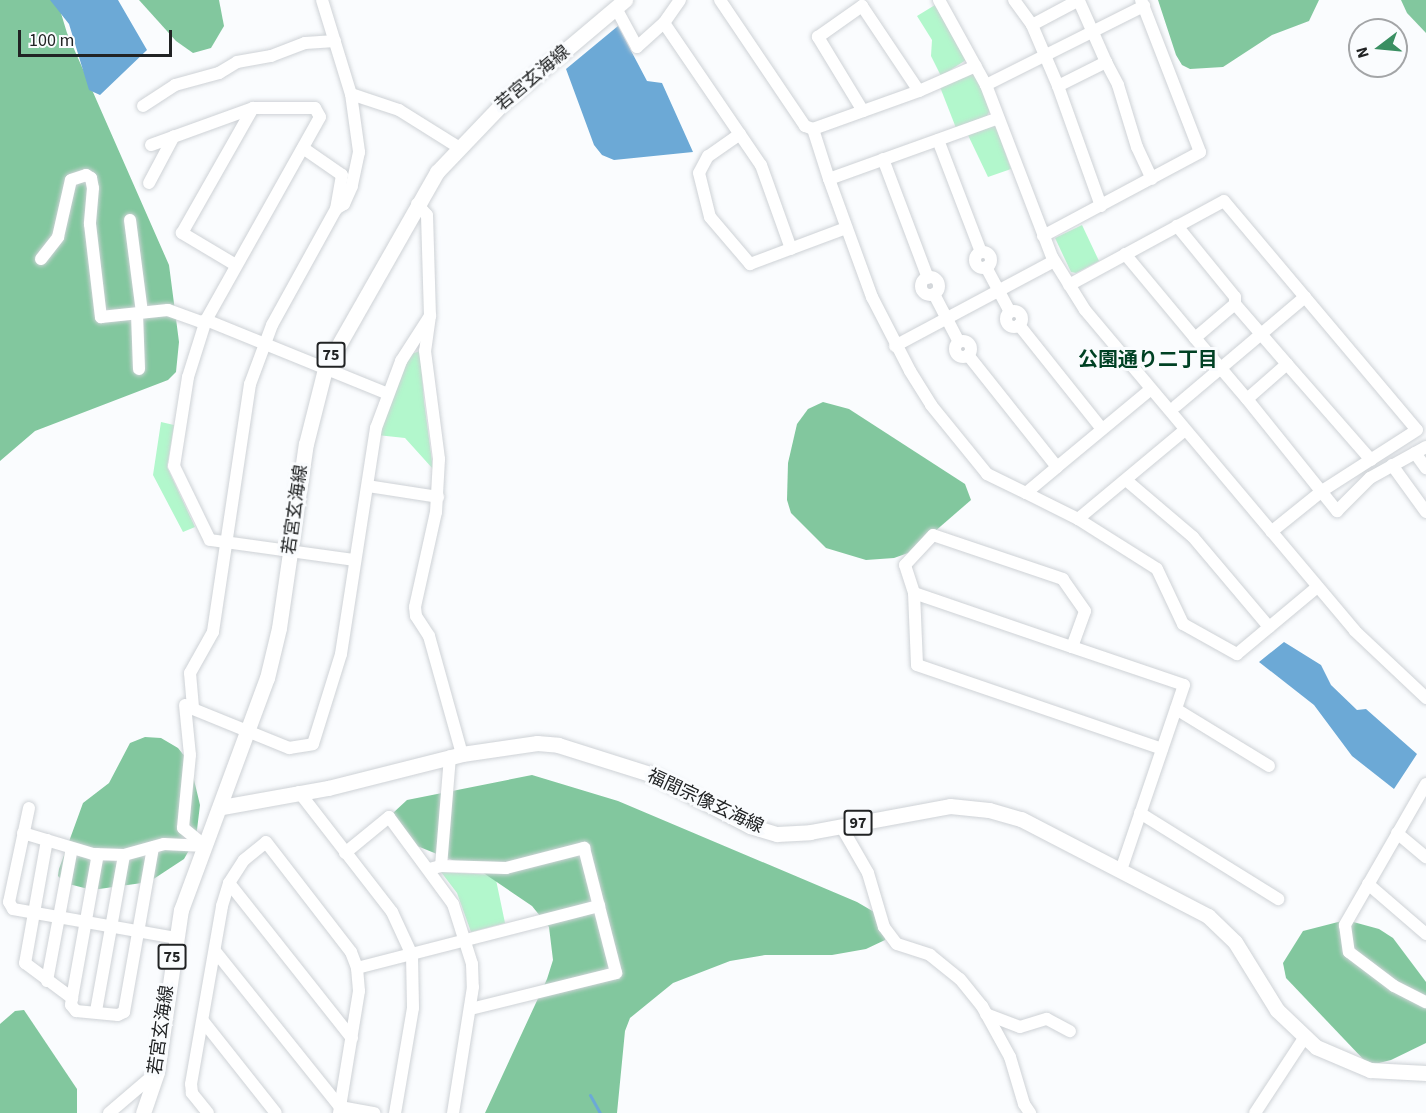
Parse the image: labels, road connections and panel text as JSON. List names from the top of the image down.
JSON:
{
  "streets": {
    "main road": [
      "若宮玄海線",
      "75",
      "福間宗像玄海線",
      "97"
    ]
  },
  "crossings": [
    ["若宮玄海線", "福間宗像玄海線"]
  ],
  "districts": ["公園通り二丁目"],
  "scale_bar": "100 m",
  "north": "left"
}
